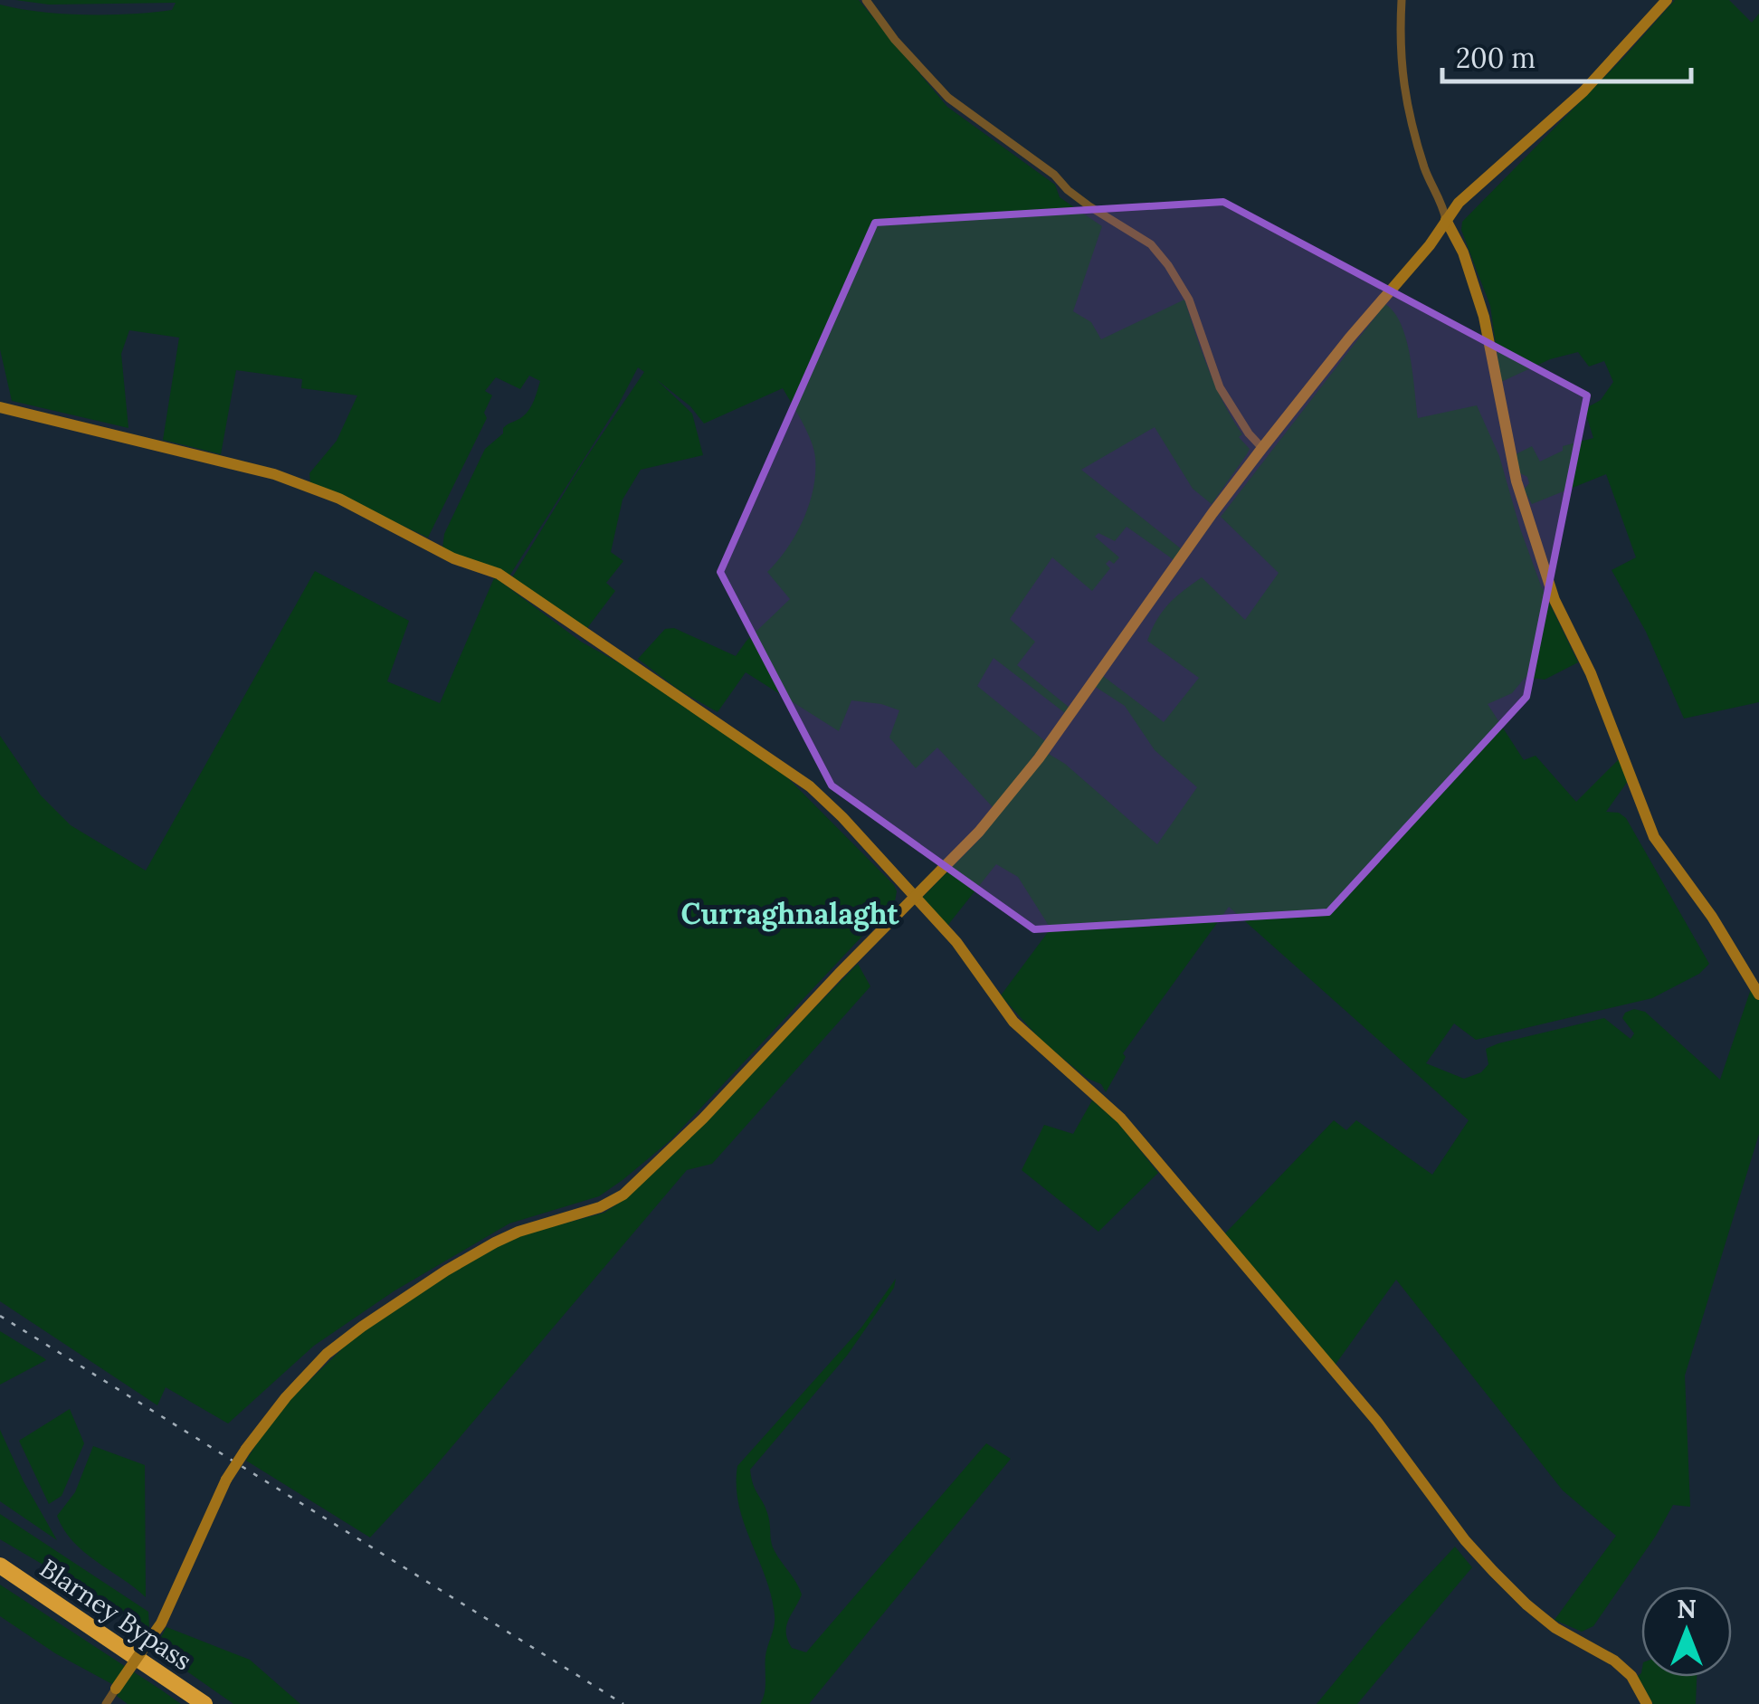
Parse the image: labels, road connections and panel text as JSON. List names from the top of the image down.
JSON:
{
  "streets": {
    "highway": ["Blarney Bypass"]
  },
  "districts": ["Curraghnalaght"],
  "scale_bar": "200 m",
  "north": "top"
}
